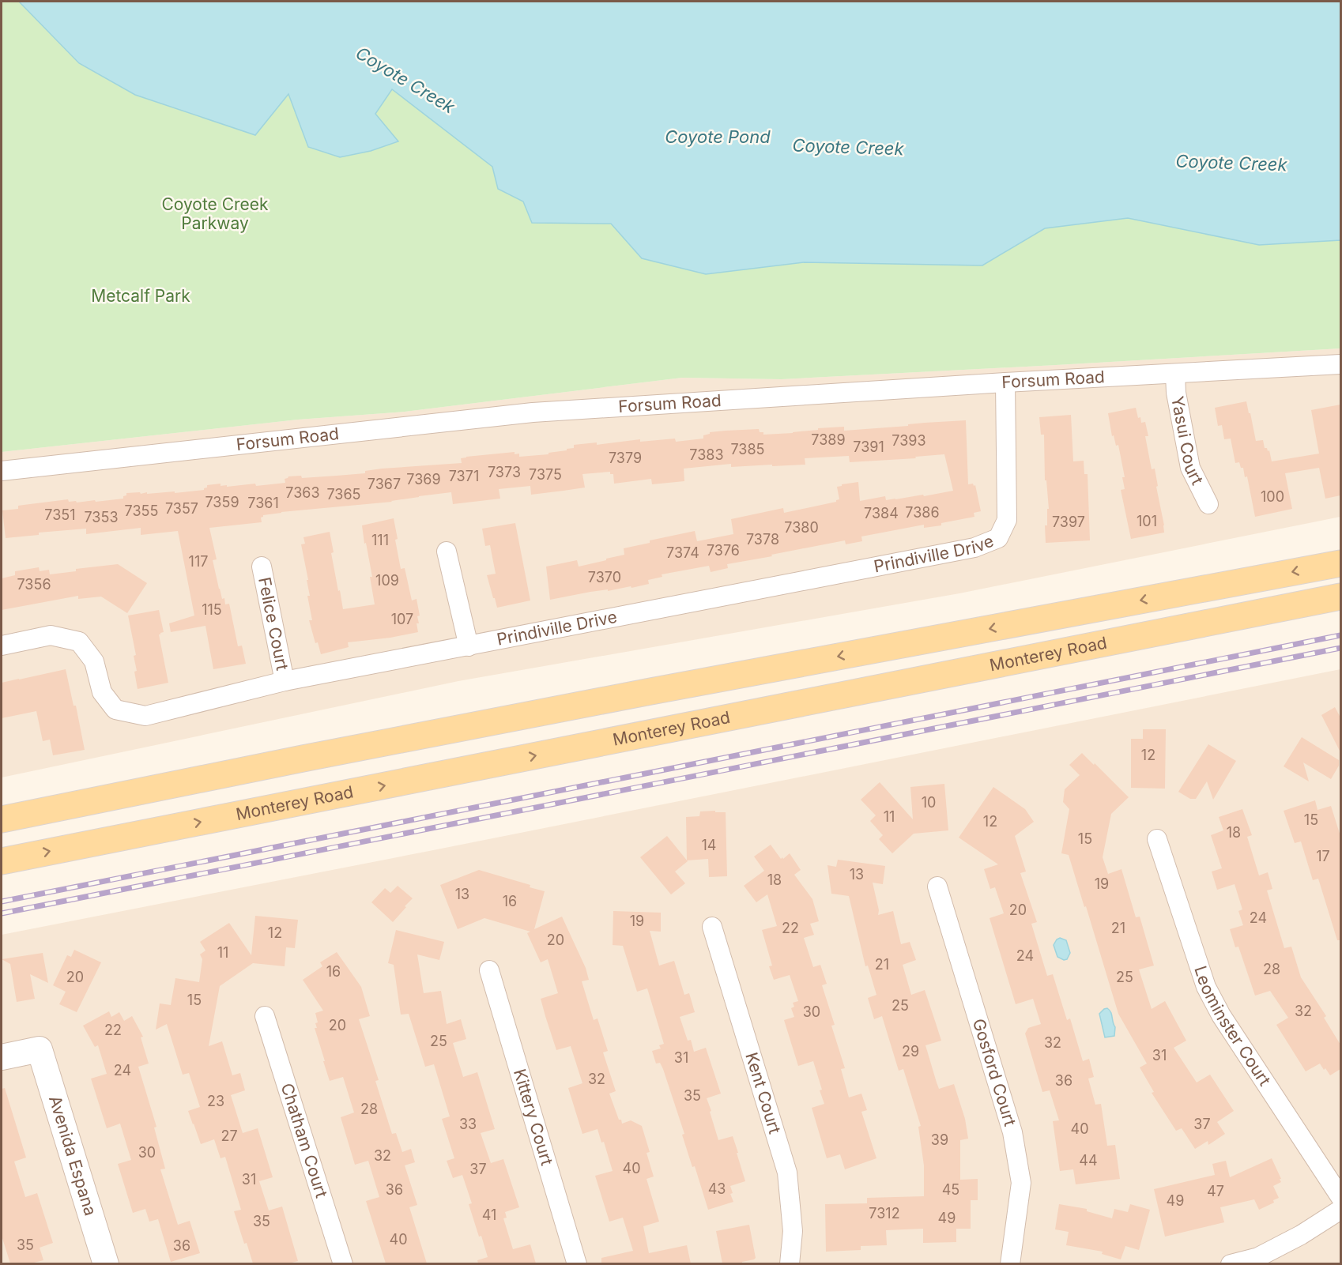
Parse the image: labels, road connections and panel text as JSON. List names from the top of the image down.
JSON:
{
  "streets": {
    "main road": ["Monterey Road"],
    "street": [
      "Forsum Road",
      "Yasui Court",
      "Prindiville Drive",
      "Felice Court",
      "Leominster Court",
      "Gosford Court",
      "Kent Court",
      "Kittery Court",
      "Chatham Court",
      "Avenida Espana"
    ]
  },
  "crossings": [
    ["Forsum Road", "Yasui Court"],
    ["Forsum Road", "Prindiville Drive"],
    ["Prindiville Drive", "Felice Court"]
  ],
  "water": ["Coyote Creek", "Coyote Pond"],
  "parks": ["Coyote Creek Parkway", "Metcalf Park"],
  "house_numbers": [
    "7389",
    "7393",
    "7391",
    "7385",
    "7383",
    "7379",
    "7373",
    "7375",
    "7371",
    "7369",
    "7367",
    "7363",
    "7365",
    "100",
    "7359",
    "7361",
    "7357",
    "7355",
    "7386",
    "7384",
    "7351",
    "7353",
    "101",
    "7397",
    "7380",
    "7378",
    "111",
    "7376",
    "7374",
    "117",
    "7370",
    "109",
    "7356",
    "115",
    "107",
    "12",
    "10",
    "11",
    "15",
    "12",
    "18",
    "15",
    "14",
    "17",
    "13",
    "18",
    "19",
    "13",
    "16",
    "20",
    "24",
    "19",
    "22",
    "21",
    "12",
    "20",
    "11",
    "24",
    "21",
    "28",
    "16",
    "20",
    "25",
    "15",
    "25",
    "32",
    "30",
    "20",
    "22",
    "25",
    "32",
    "29",
    "31",
    "31",
    "24",
    "32",
    "36",
    "35",
    "23",
    "28",
    "33",
    "37",
    "40",
    "27",
    "39",
    "30",
    "32",
    "44",
    "40",
    "37",
    "31",
    "43",
    "36",
    "45",
    "47",
    "49",
    "7312",
    "41",
    "49",
    "35",
    "40",
    "35",
    "36"
  ]
}
